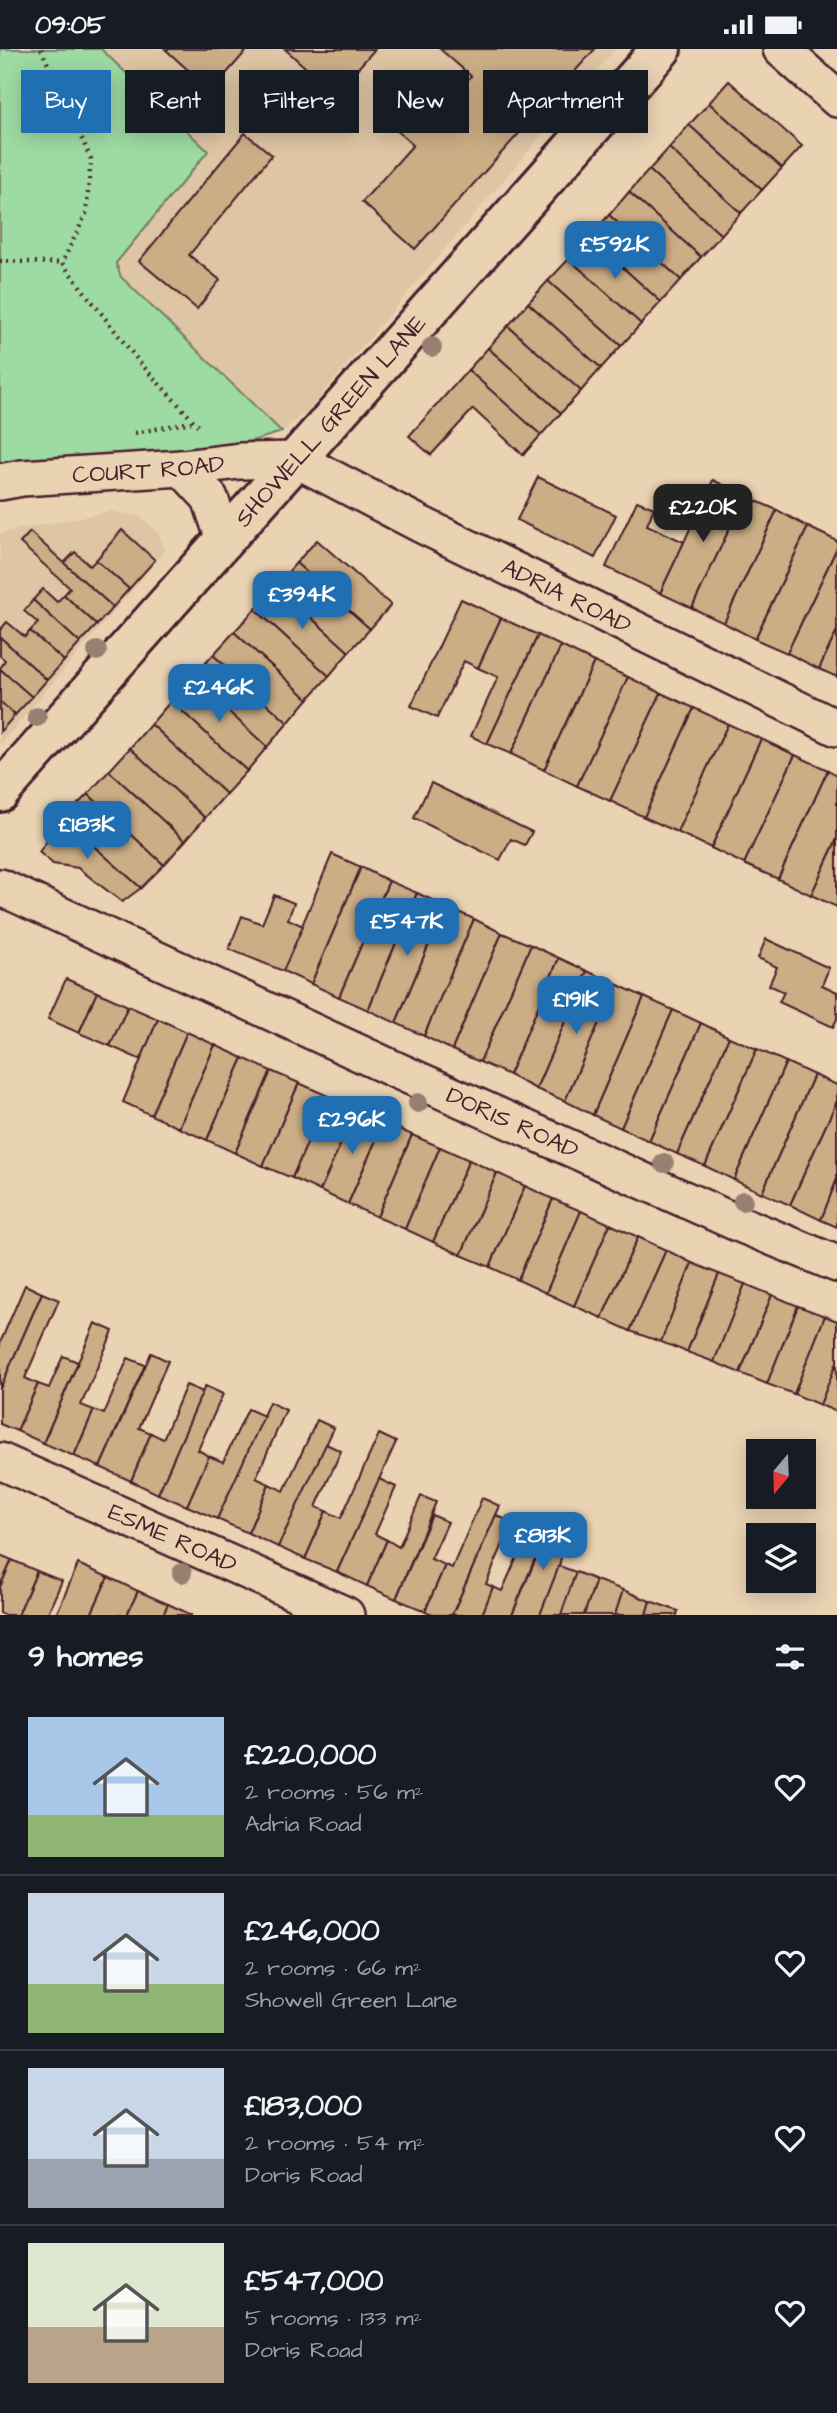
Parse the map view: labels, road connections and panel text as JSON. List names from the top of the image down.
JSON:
{
  "streets": {
    "street": [
      "SHOWELL GREEN LANE",
      "COURT ROAD",
      "ADRIA ROAD",
      "DORIS ROAD",
      "ESME ROAD"
    ]
  },
  "crossings": [
    ["SHOWELL GREEN LANE", "COURT ROAD"],
    ["SHOWELL GREEN LANE", "ADRIA ROAD"],
    ["COURT ROAD", "ADRIA ROAD"]
  ],
  "north": "bottom",
  "page": {
    "status": "09:05",
    "chip": [
      "Buy",
      "Rent",
      "Filters",
      "New",
      "Apartment"
    ],
    "price": [
      "£592K",
      "£220K",
      "£394K",
      "£246K",
      "£183K",
      "£547K",
      "£191K",
      "£296K",
      "£813K"
    ],
    "heading": "9 homes",
    "list": [
      {
        "name": "£220,000",
        "note": "2 rooms · 56 m² · Adria Road"
      },
      {
        "name": "£246,000",
        "note": "2 rooms · 66 m² · Showell Green Lane"
      },
      {
        "name": "£183,000",
        "note": "2 rooms · 54 m² · Doris Road"
      },
      {
        "name": "£547,000",
        "note": "5 rooms · 133 m² · Doris Road"
      }
    ]
  }
}
